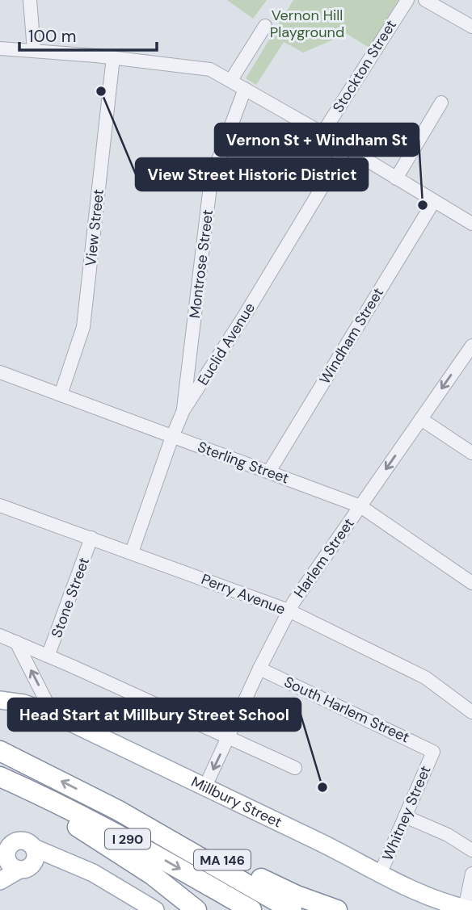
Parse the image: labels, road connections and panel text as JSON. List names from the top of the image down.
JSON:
{
  "streets": {
    "highway": ["I 290", "MA 146"],
    "main road": ["Millbury Street"],
    "street": [
      "Stockton Street",
      "View Street",
      "Montrose Street",
      "Windham Street",
      "Euclid Avenue",
      "Sterling Street",
      "Harlem Street",
      "Perry Avenue",
      "Stone Street",
      "South Harlem Street",
      "Whitney Street"
    ]
  },
  "crossings": [
    ["View Street", "Sterling Street"],
    ["Montrose Street", "Euclid Avenue"],
    ["Windham Street", "Sterling Street"],
    ["Euclid Avenue", "Sterling Street"],
    ["Euclid Avenue", "Perry Avenue"],
    ["Sterling Street", "Harlem Street"],
    ["Harlem Street", "Perry Avenue"],
    ["Harlem Street", "South Harlem Street"],
    ["Harlem Street", "Millbury Street"],
    ["Perry Avenue", "Stone Street"],
    ["South Harlem Street", "Whitney Street"],
    ["Millbury Street", "Whitney Street"],
    ["I 290", "MA 146"]
  ],
  "one_way": ["Harlem Street"],
  "parks": ["Vernon Hill Playground"],
  "places": ["View Street Historic District", "Vernon St + Windham St", "Head Start at Millbury Street School"],
  "scale_bar": "100 m"
}
